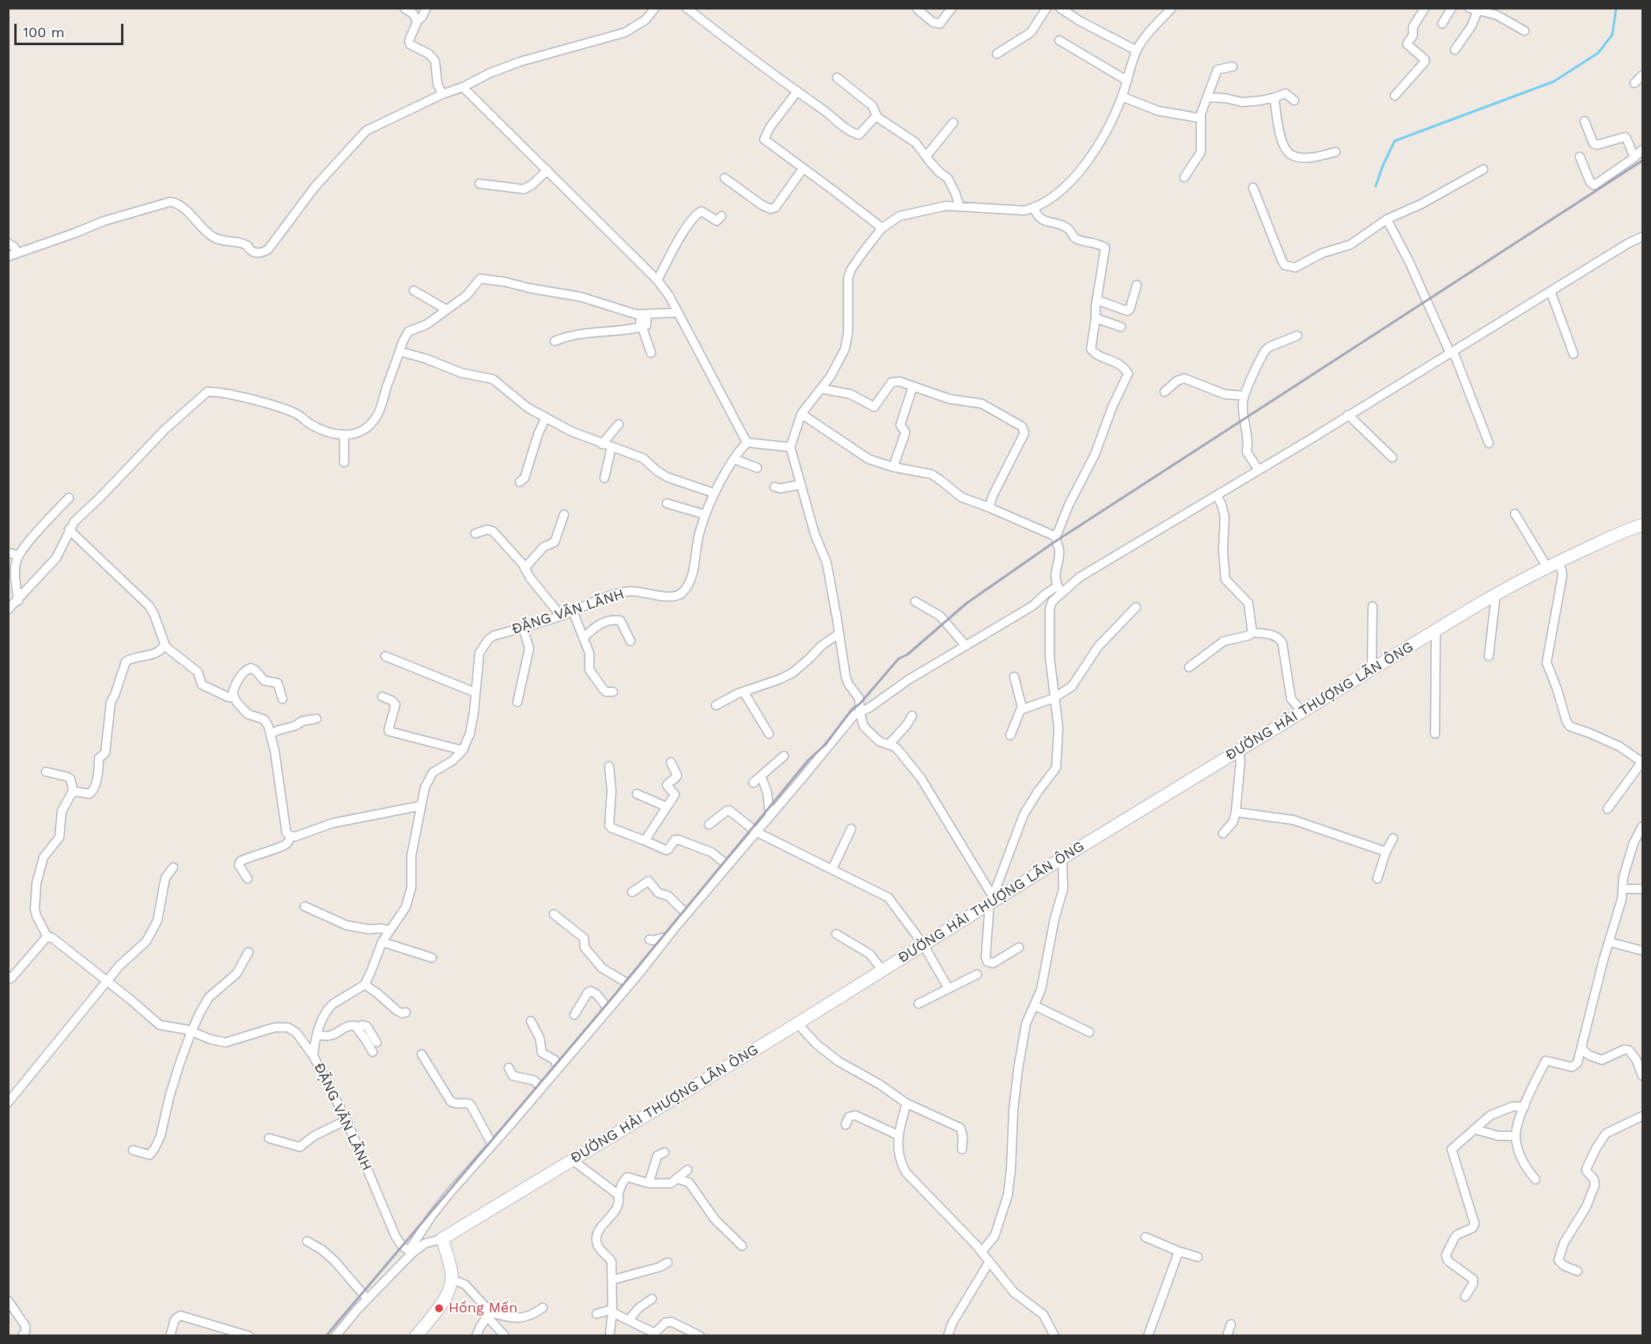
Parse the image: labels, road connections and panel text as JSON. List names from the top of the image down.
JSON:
{
  "streets": {
    "street": ["ĐẶNG VĂN LÃNH", "ĐƯỜNG HẢI THƯỢNG LÃN ÔNG"]
  },
  "places": ["Hồng Mến"],
  "scale_bar": "100 m"
}
